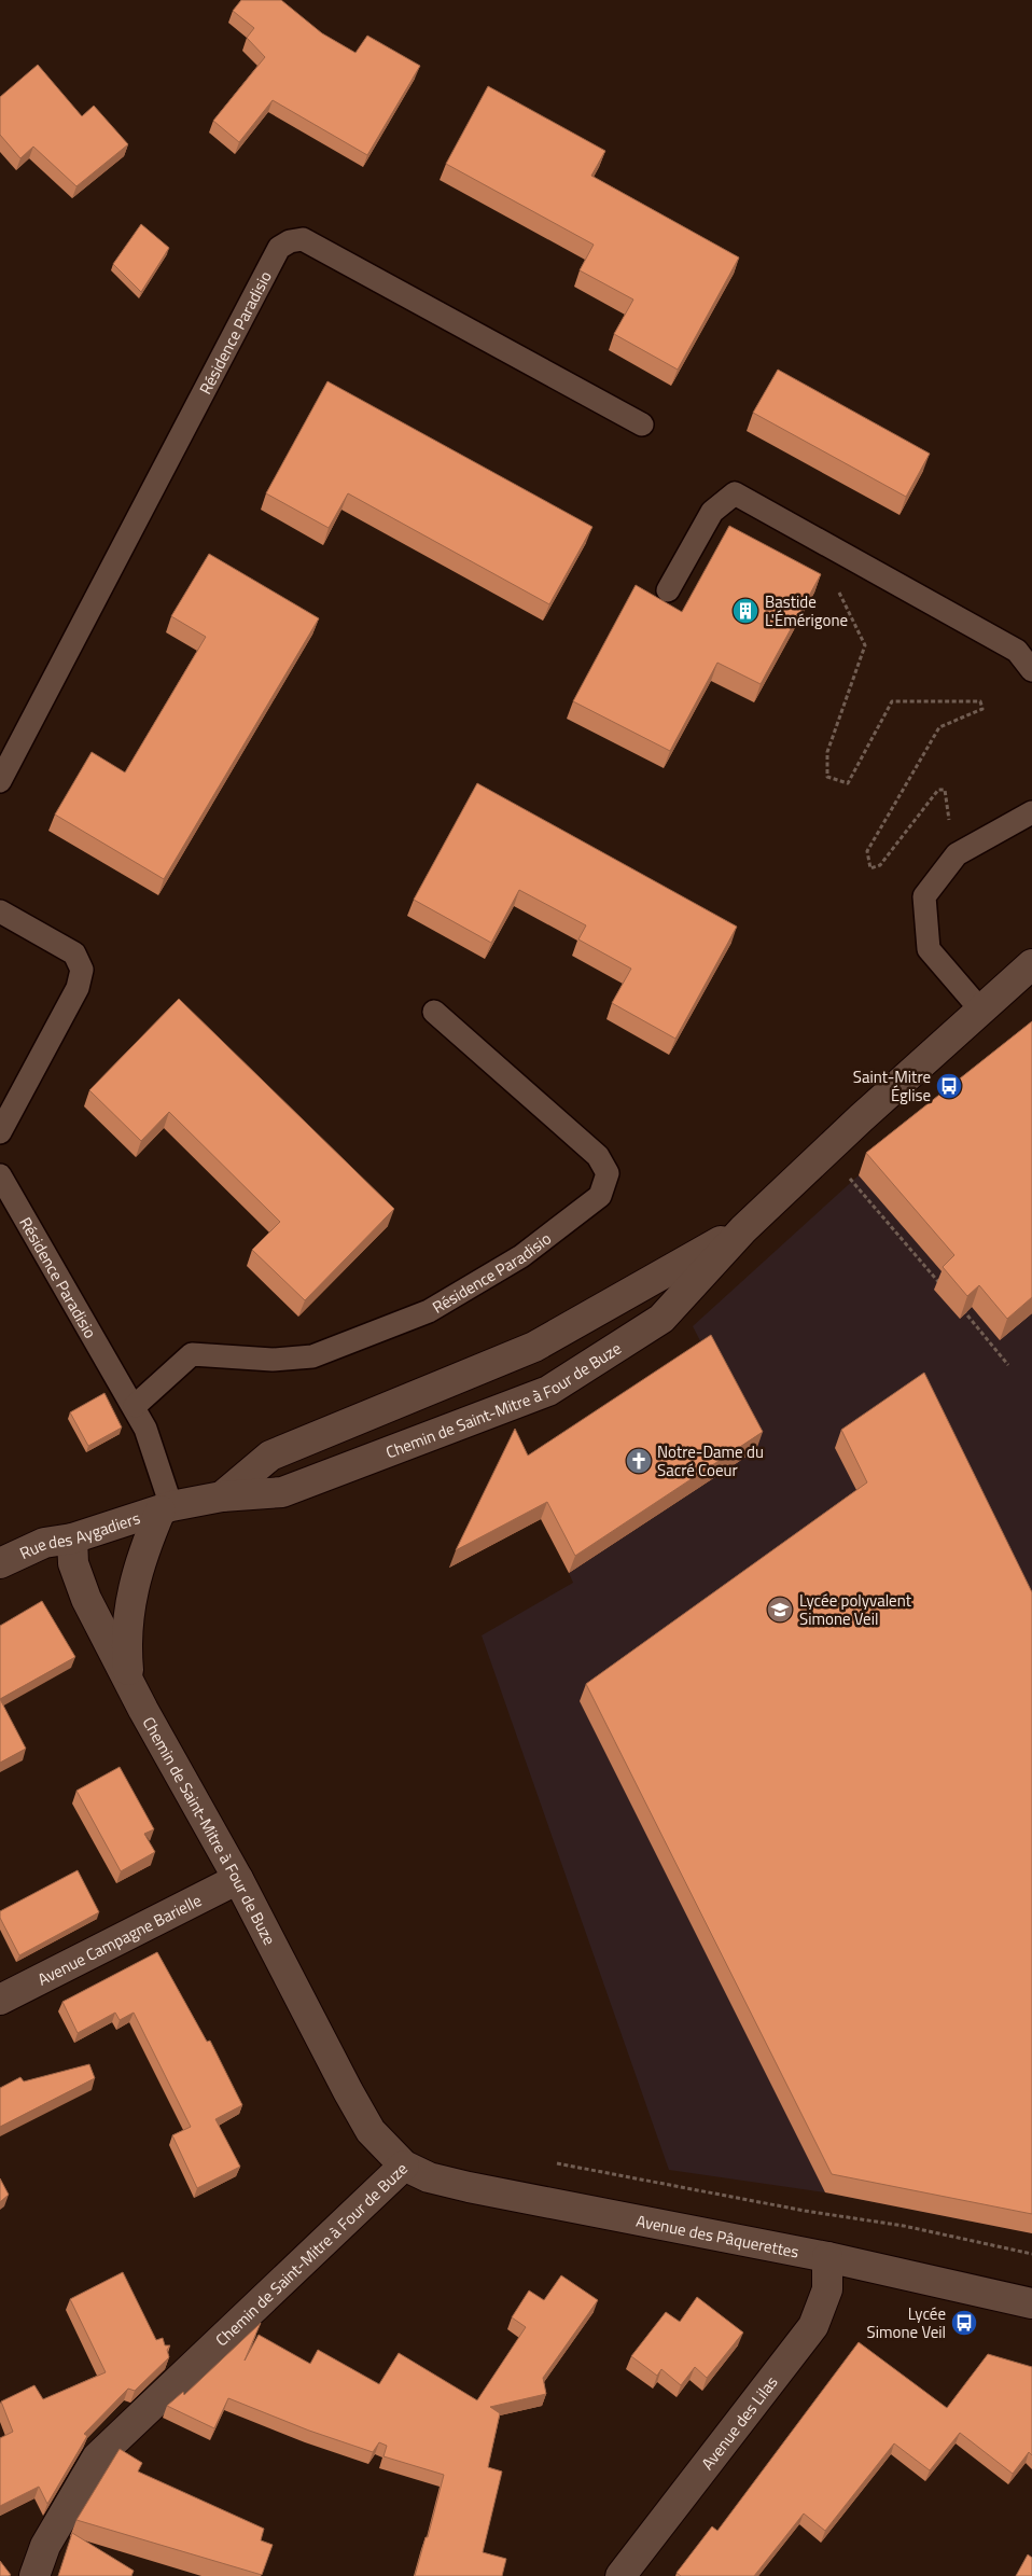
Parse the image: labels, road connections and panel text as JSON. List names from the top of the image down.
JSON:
{
  "streets": {
    "street": [
      "Chemin de Saint-Mitre à Four de Buze",
      "Rue des Aygadiers",
      "Avenue Campagne Barielle",
      "Avenue des Pâquerettes",
      "Avenue des Lilas"
    ],
    "lane": ["Résidence Paradisio"]
  },
  "crossings": [
    ["Résidence Paradisio", "Chemin de Saint-Mitre à Four de Buze"],
    ["Résidence Paradisio", "Rue des Aygadiers"],
    ["Chemin de Saint-Mitre à Four de Buze", "Rue des Aygadiers"],
    ["Chemin de Saint-Mitre à Four de Buze", "Avenue Campagne Barielle"],
    ["Chemin de Saint-Mitre à Four de Buze", "Avenue des Pâquerettes"],
    ["Avenue des Pâquerettes", "Avenue des Lilas"]
  ],
  "places": {
    "building": ["Bastide L'Émérigone"],
    "bus stop": ["Saint-Mitre Église", "Lycée Simone Veil"],
    "church": ["Notre-Dame du Sacré Coeur"],
    "school or university": ["Lycée polyvalent Simone Veil"]
  }
}
